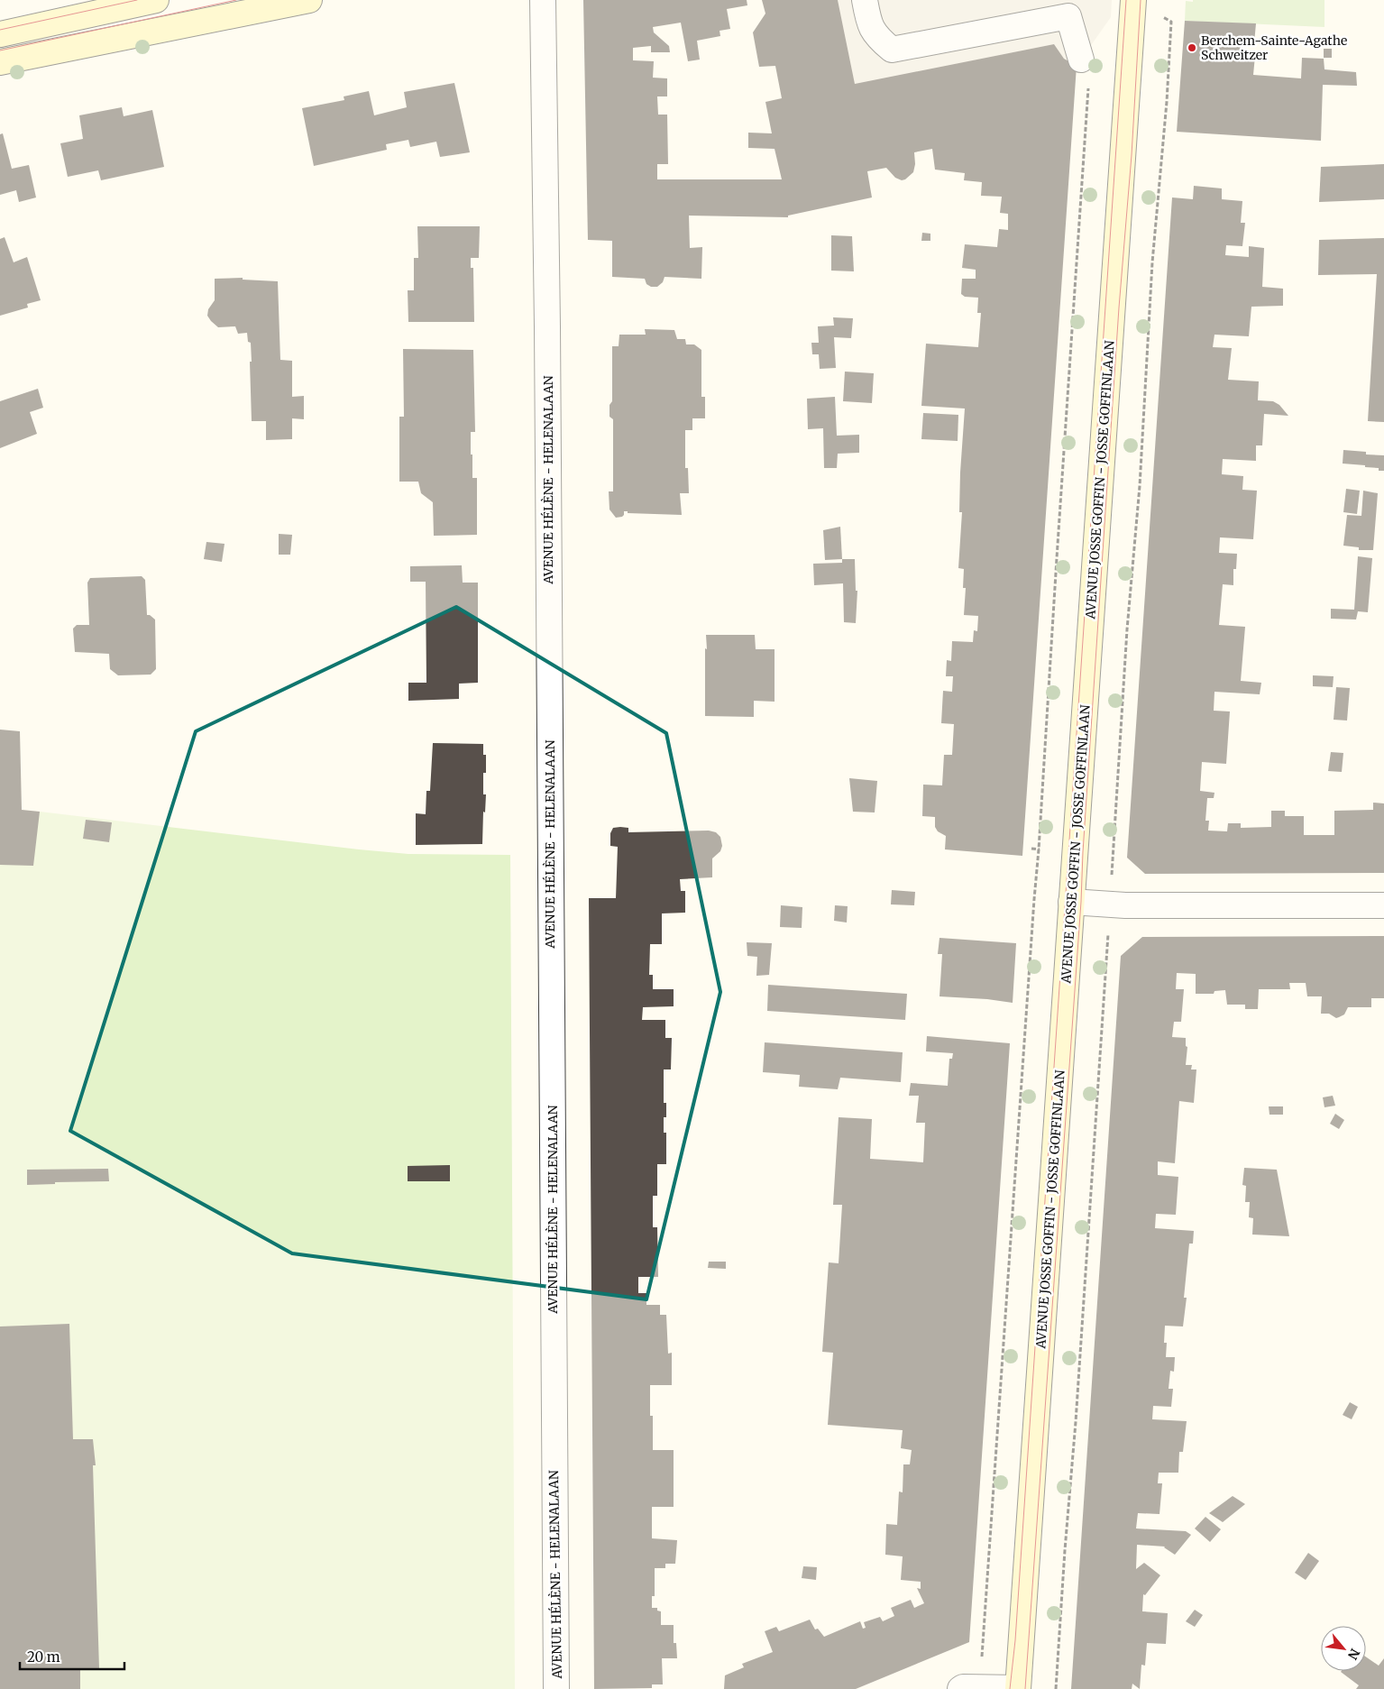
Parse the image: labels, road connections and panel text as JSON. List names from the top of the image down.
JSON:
{
  "streets": {
    "main road": ["AVENUE JOSSE GOFFIN - JOSSE GOFFINLAAN"],
    "street": ["AVENUE HÉLÈNE - HELENALAAN"]
  },
  "places": ["Berchem-Sainte-Agathe Schweitzer"],
  "scale_bar": "20 m",
  "north": "bottom right"
}
